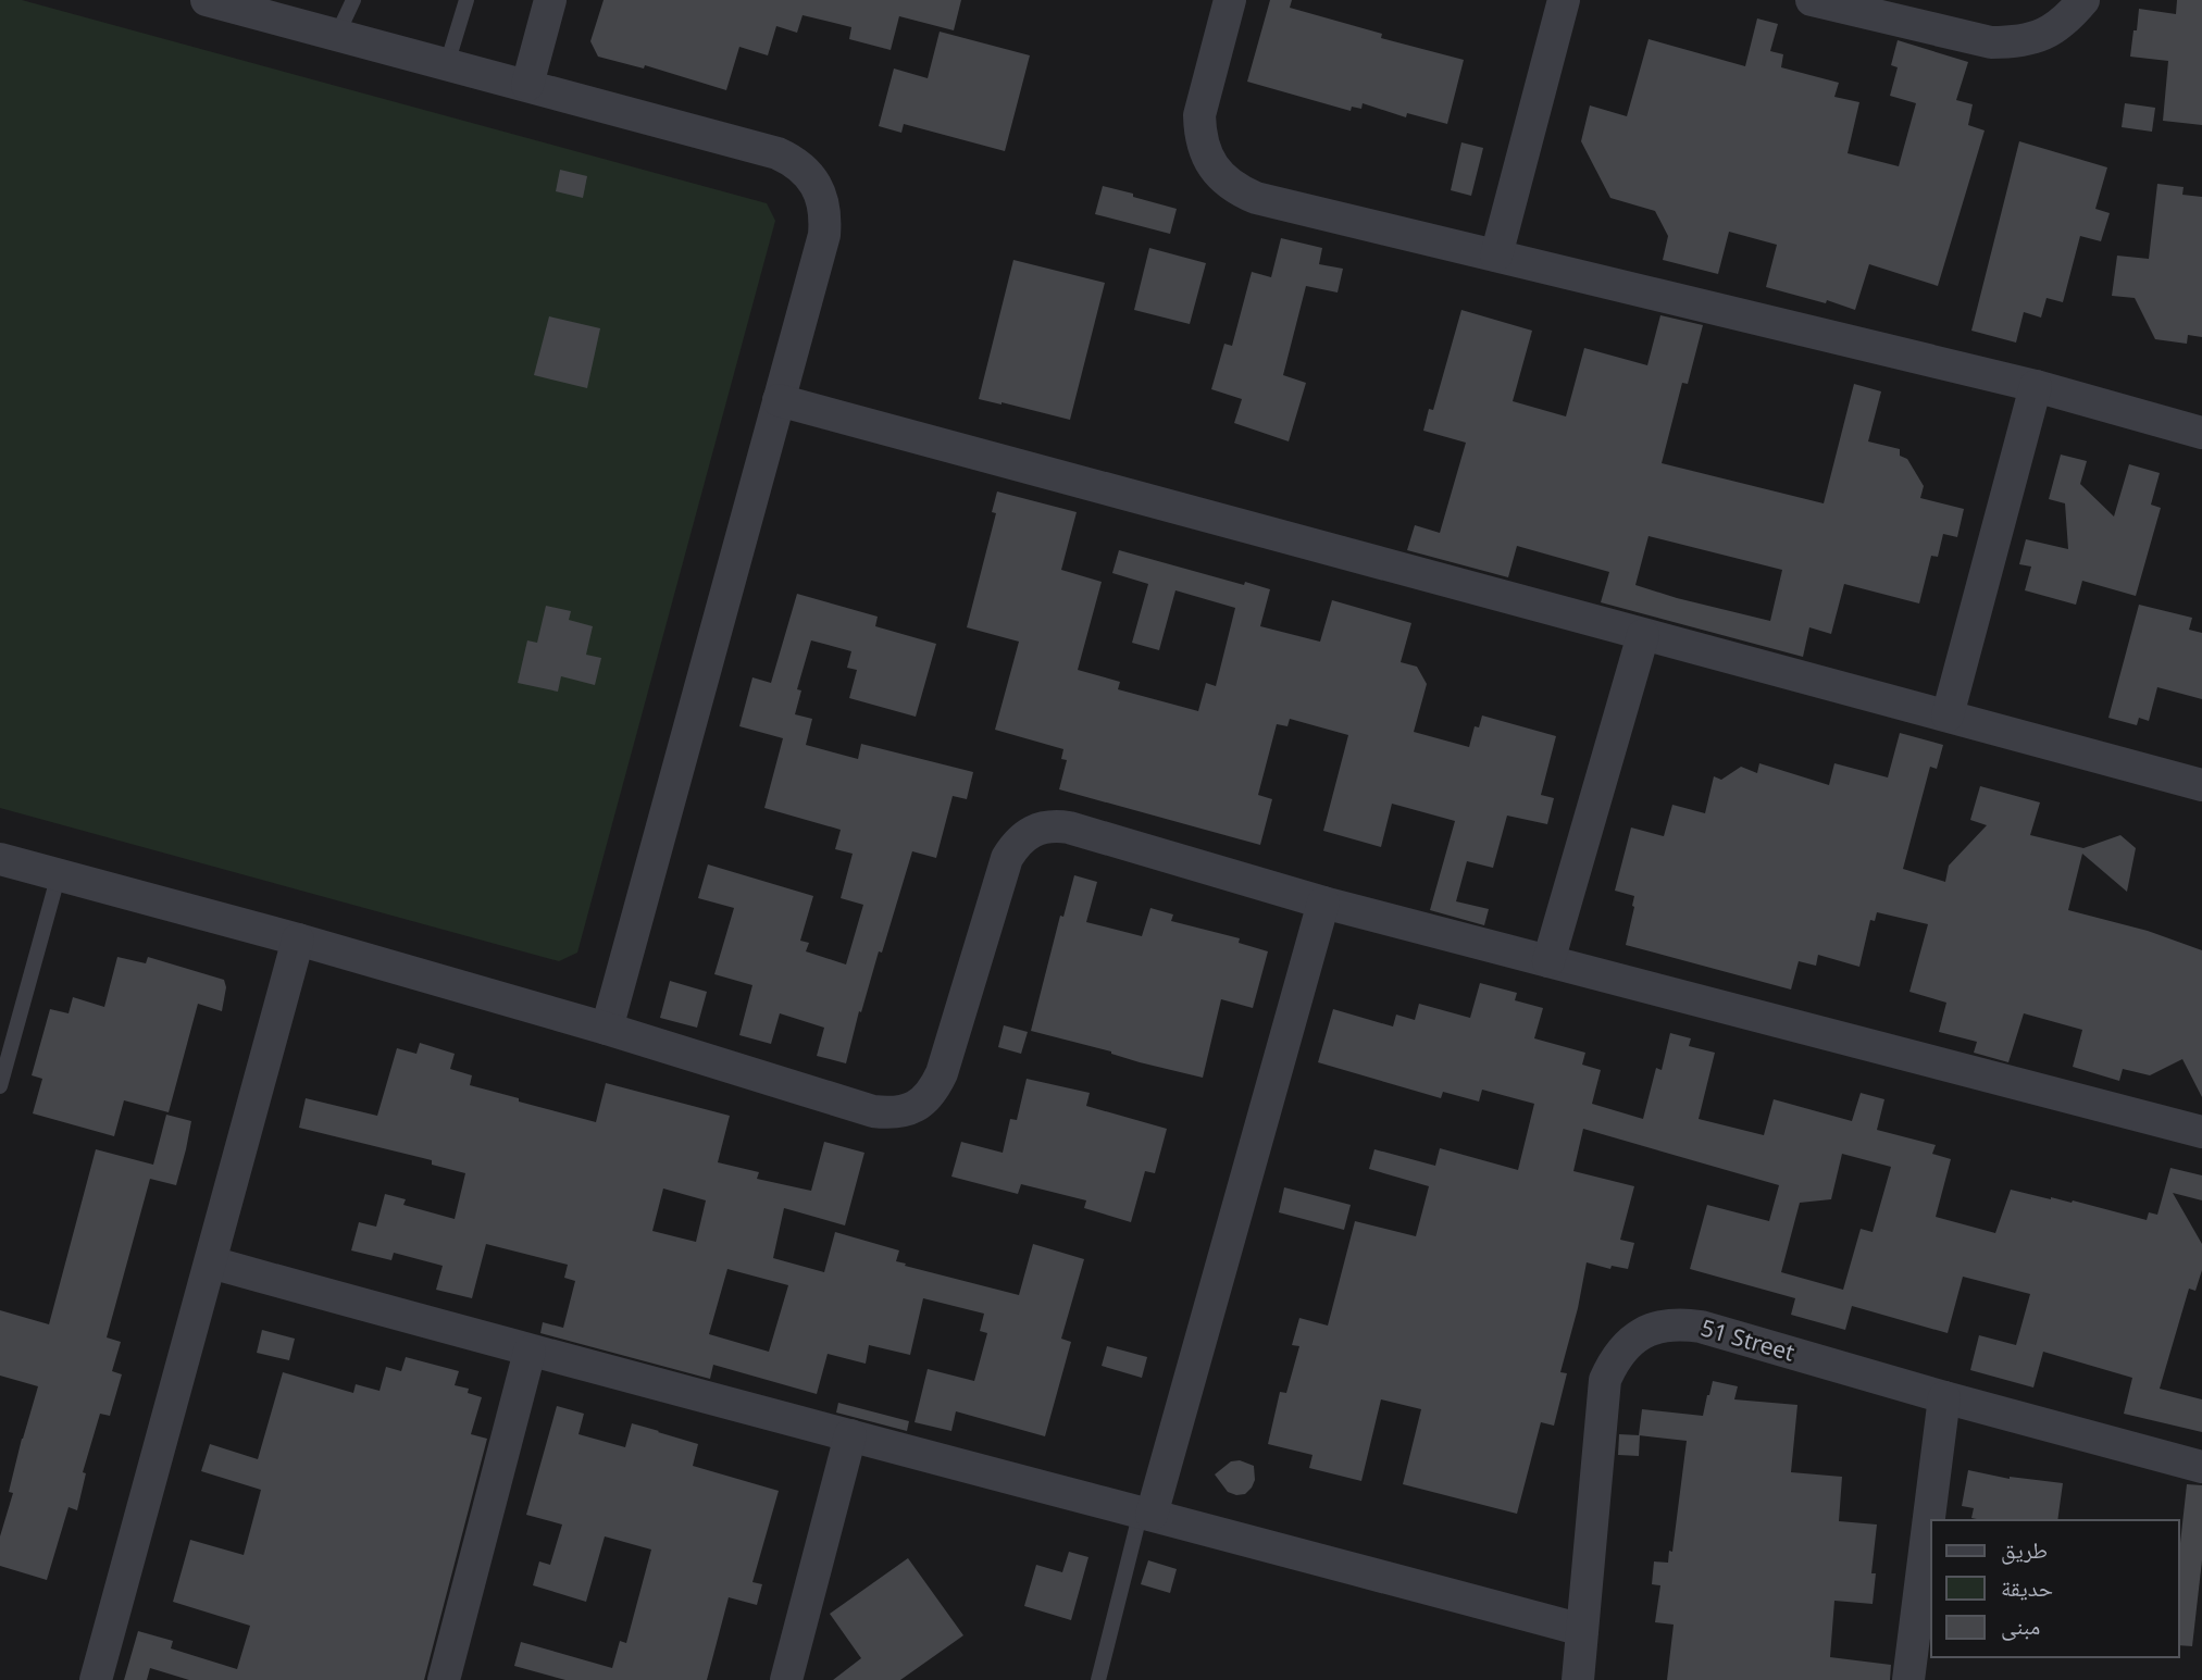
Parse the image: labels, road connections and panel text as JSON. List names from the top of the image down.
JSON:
{
  "streets": {
    "street": ["51 Street"]
  },
  "legend": ["طريق", "حديقة", "مبنى"]
}
